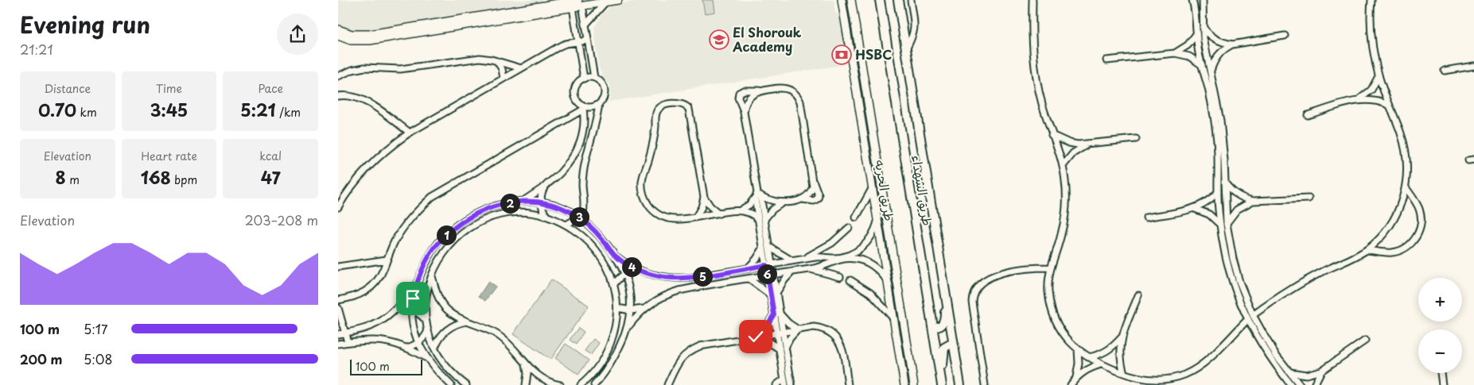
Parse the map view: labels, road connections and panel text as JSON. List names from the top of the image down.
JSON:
{
  "streets": {
    "main road": ["طريق الشهداء"],
    "street": ["طريق الحريه"]
  },
  "places": {
    "school or university": ["El Shorouk Academy"],
    "bank": ["HSBC"]
  },
  "scale_bar": "100 m",
  "page": {
    "heading": ["Evening run", "21:21"],
    "stats": [
      ["Distance", "0.70 km"],
      ["Time", "3:45"],
      ["Pace", "5:21 /km"],
      ["Elevation", "8 m"],
      ["Heart rate", "168 bpm"],
      ["kcal", "47"]
    ],
    "pins": [
      "2",
      "3",
      "1",
      "4",
      "6",
      "5"
    ],
    "chart": ["Elevation", "203–208 m"],
    "map_buttons": ["+", "−"],
    "list": [
      {
        "name": "100 m",
        "note": "5:17"
      },
      {
        "name": "200 m",
        "note": "5:08"
      }
    ],
    "scale": "100 m"
  }
}
